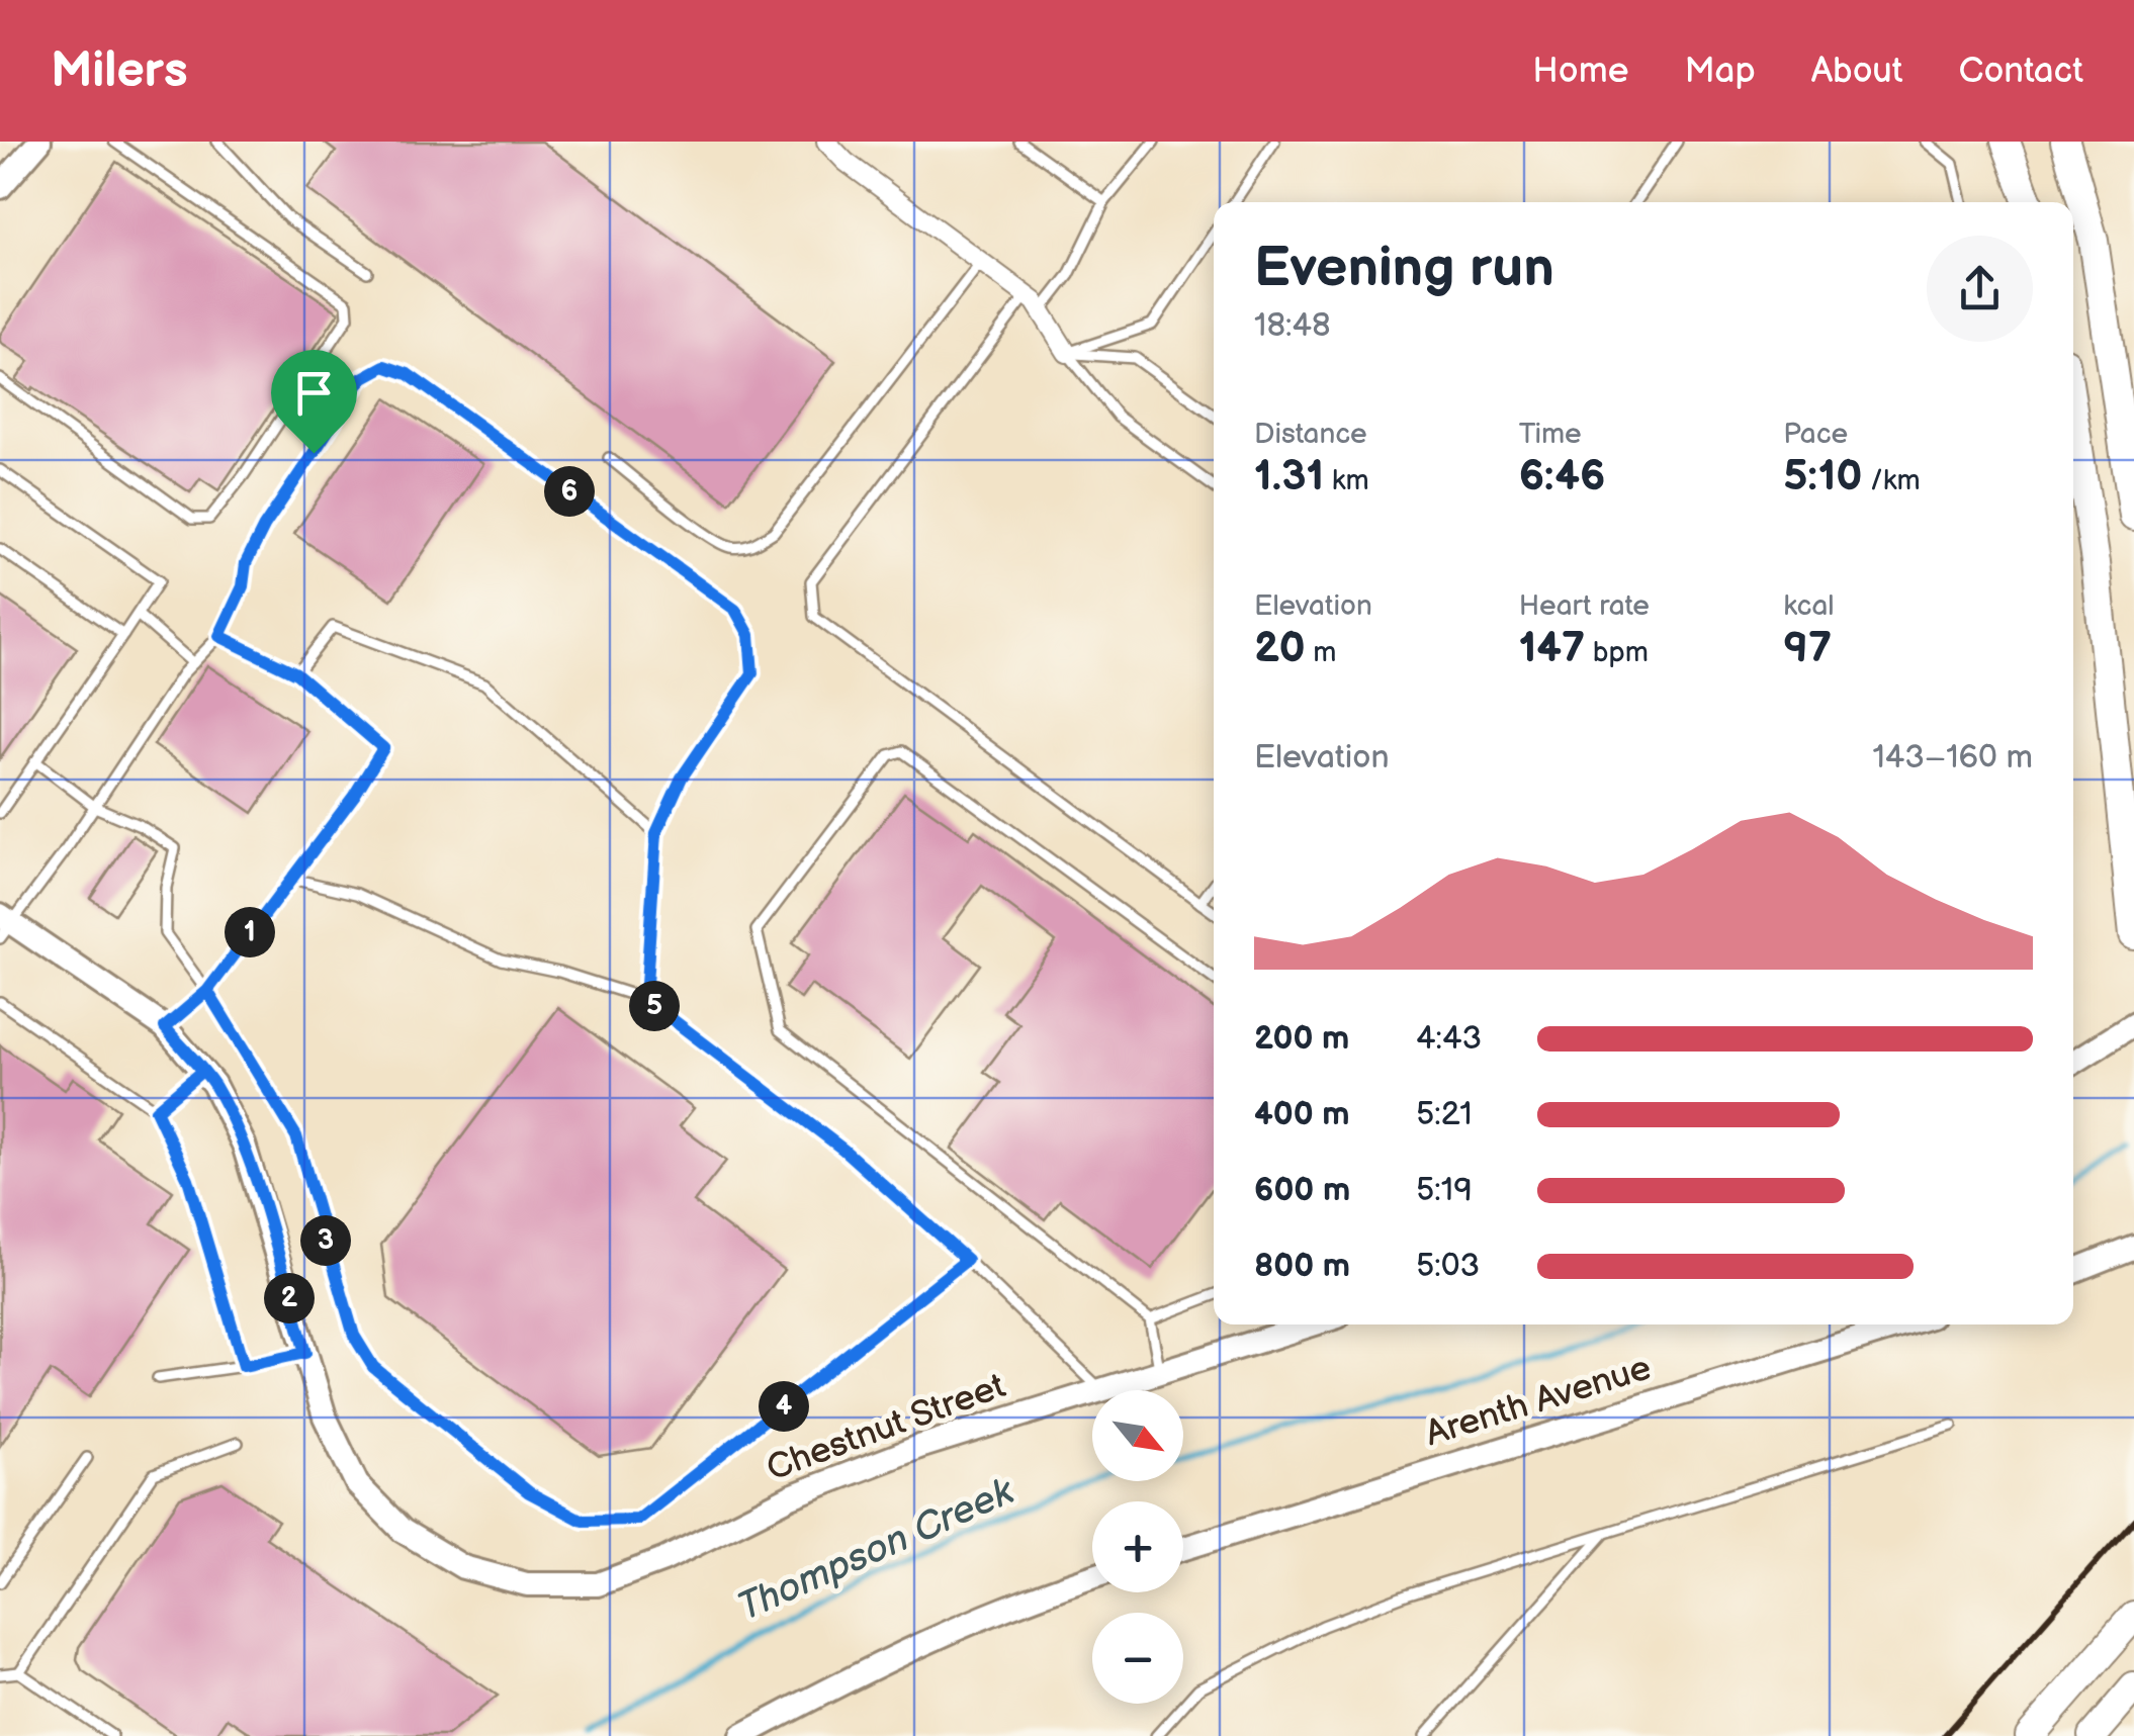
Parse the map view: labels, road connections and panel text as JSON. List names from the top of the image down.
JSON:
{
  "streets": {
    "street": ["Arenth Avenue", "Chestnut Street"]
  },
  "water": ["Thompson Creek"],
  "north": "bottom right",
  "page": {
    "header": "Milers",
    "nav": [
      "Home",
      "Map",
      "About",
      "Contact"
    ],
    "heading": ["Evening run", "18:48"],
    "stats": [
      ["Distance", "1.31 km"],
      ["Time", "6:46"],
      ["Pace", "5:10 /km"],
      ["Elevation", "20 m"],
      ["Heart rate", "147 bpm"],
      ["kcal", "97"]
    ],
    "pins": [
      "6",
      "1",
      "5",
      "3",
      "2",
      "4"
    ],
    "chart": ["Elevation", "143–160 m"],
    "list": [
      {
        "name": "200 m",
        "note": "4:43"
      },
      {
        "name": "400 m",
        "note": "5:21"
      },
      {
        "name": "600 m",
        "note": "5:19"
      },
      {
        "name": "800 m",
        "note": "5:03"
      }
    ],
    "map_buttons": ["+", "−"]
  }
}
